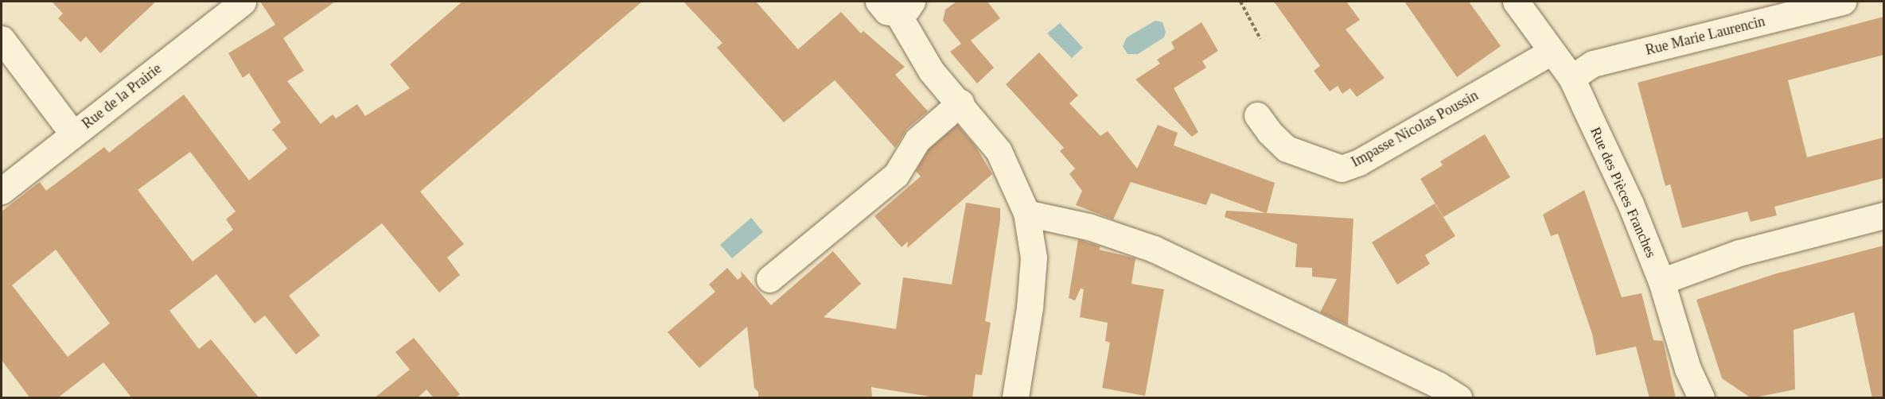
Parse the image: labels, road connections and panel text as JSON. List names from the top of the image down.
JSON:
{
  "streets": {
    "street": [
      "Rue Marie Laurencin",
      "Rue de la Prairie",
      "Impasse Nicolas Poussin",
      "Rue des Pièces Franches"
    ]
  },
  "crossings": [
    ["Rue Marie Laurencin", "Rue des Pièces Franches"],
    ["Impasse Nicolas Poussin", "Rue des Pièces Franches"]
  ]
}
